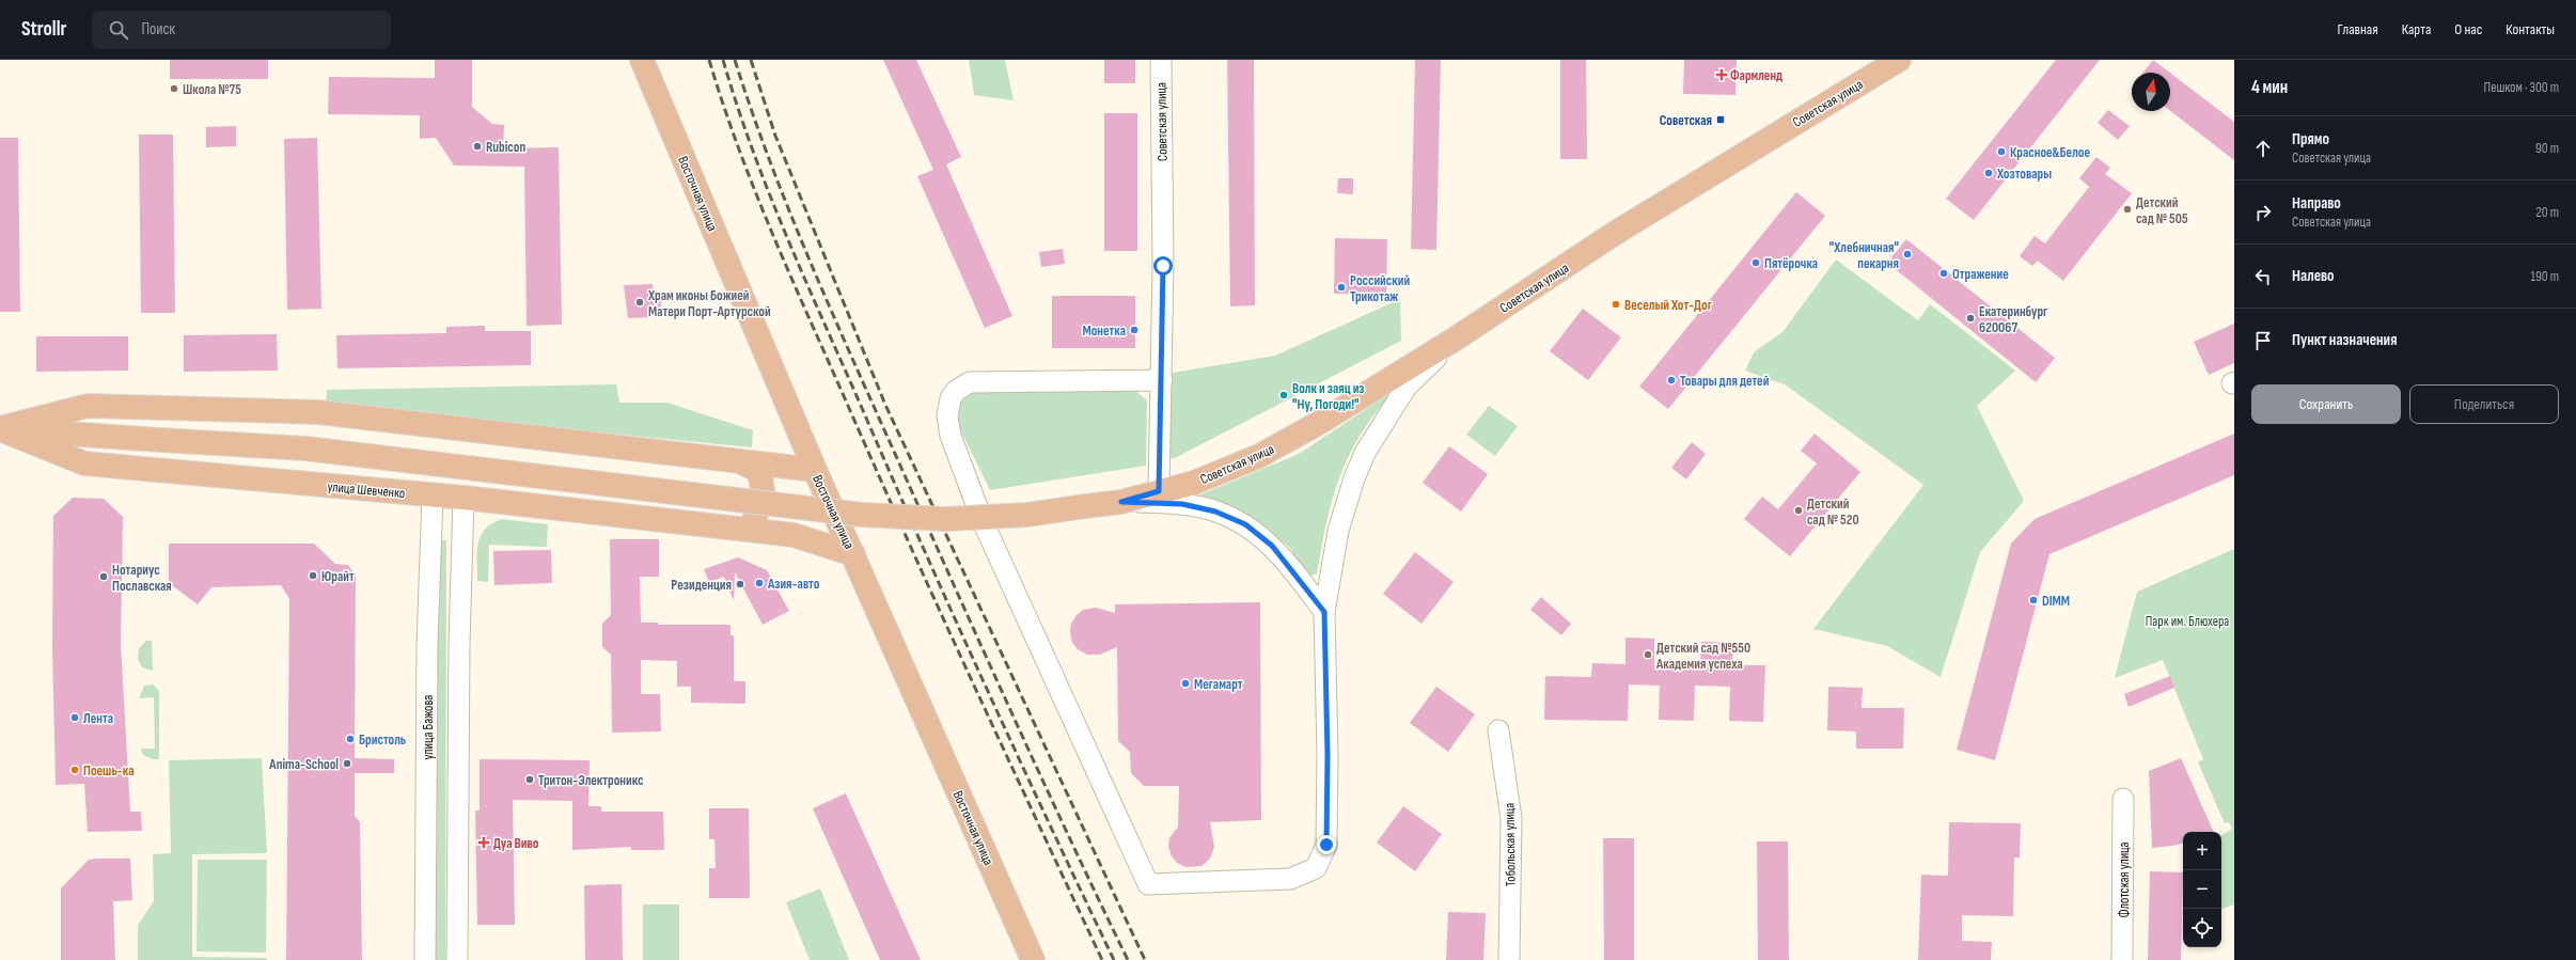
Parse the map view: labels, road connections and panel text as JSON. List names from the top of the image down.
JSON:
{
  "streets": {
    "main road": ["Советская улица", "Восточная улица", "улица Шевченко"],
    "street": ["улица Бажова", "Тобольская улица", "Флотская улица"]
  },
  "crossings": [
    ["Советская улица", "улица Шевченко"],
    ["Восточная улица", "улица Шевченко"],
    ["улица Шевченко", "улица Бажова"]
  ],
  "parks": ["Парк им. Блюхера"],
  "places": {
    "health": ["Фармленд", "Дуа Виво"],
    "other": [
      "Школа №75",
      "Rubicon",
      "Красное&Белое",
      "Хозтовары",
      "Детский сад № 505",
      "\"Хлебничная\" пекарня",
      "Пятёрочка",
      "Отражение",
      "Российский Трикотаж",
      "Храм иконы Божией Матери Порт-Артурской",
      "Веселый Хот-Дог",
      "Екатеринбург 620067",
      "Монетка",
      "Товары для детей",
      "Волк и заяц из \"Ну, Погоди!\"",
      "Детский сад № 520",
      "Юрайт",
      "Нотариус Пославская",
      "Азия-авто",
      "Резиденция",
      "DIMM",
      "Детский сад №550 Академия успеха",
      "Мегамарт",
      "Лента",
      "Бристоль",
      "Anima-School",
      "Поешь-ка",
      "Тритон-Электроникс"
    ],
    "transit": ["Советская"]
  },
  "north": "top",
  "page": {
    "header": "Strollr",
    "search": "Поиск",
    "nav": [
      "Главная",
      "Карта",
      "О нас",
      "Контакты"
    ],
    "heading": ["4 мин", "Пешком · 300 m"],
    "list": [
      ["Прямо", "Советская улица", "90 m"],
      ["Направо", "Советская улица", "20 m"],
      ["Налево", "190 m"],
      "Пункт назначения"
    ],
    "buttons": ["Сохранить", "Поделиться"],
    "map_buttons": ["+", "−"]
  }
}
